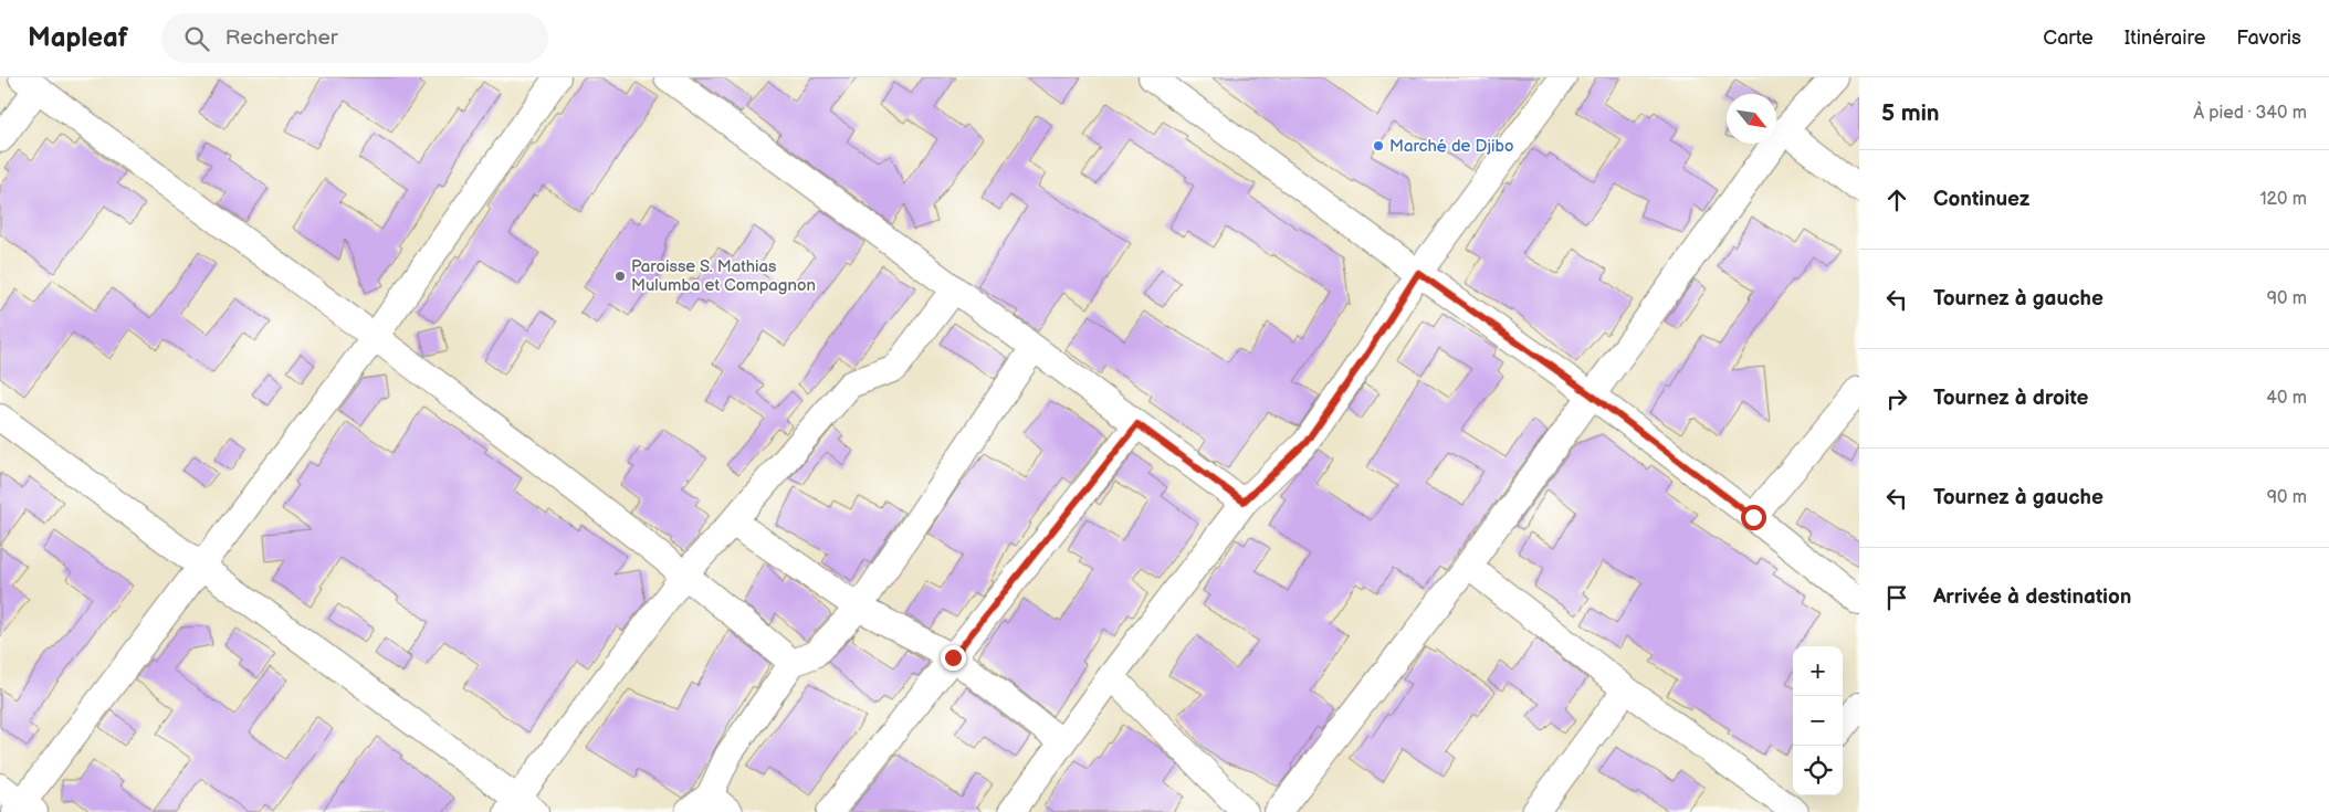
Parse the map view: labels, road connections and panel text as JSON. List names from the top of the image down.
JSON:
{
  "places": ["Marché de Djibo", "Paroisse S. Mathias Mulumba et Compagnon"],
  "north": "bottom right",
  "page": {
    "header": "Mapleaf",
    "search": "Rechercher",
    "nav": ["Carte", "Itinéraire", "Favoris"],
    "heading": ["5 min", "À pied · 340 m"],
    "list": [
      ["Continuez", "120 m"],
      ["Tournez à gauche", "90 m"],
      ["Tournez à droite", "40 m"],
      ["Tournez à gauche", "90 m"],
      "Arrivée à destination"
    ],
    "map_buttons": ["+", "−"]
  }
}
